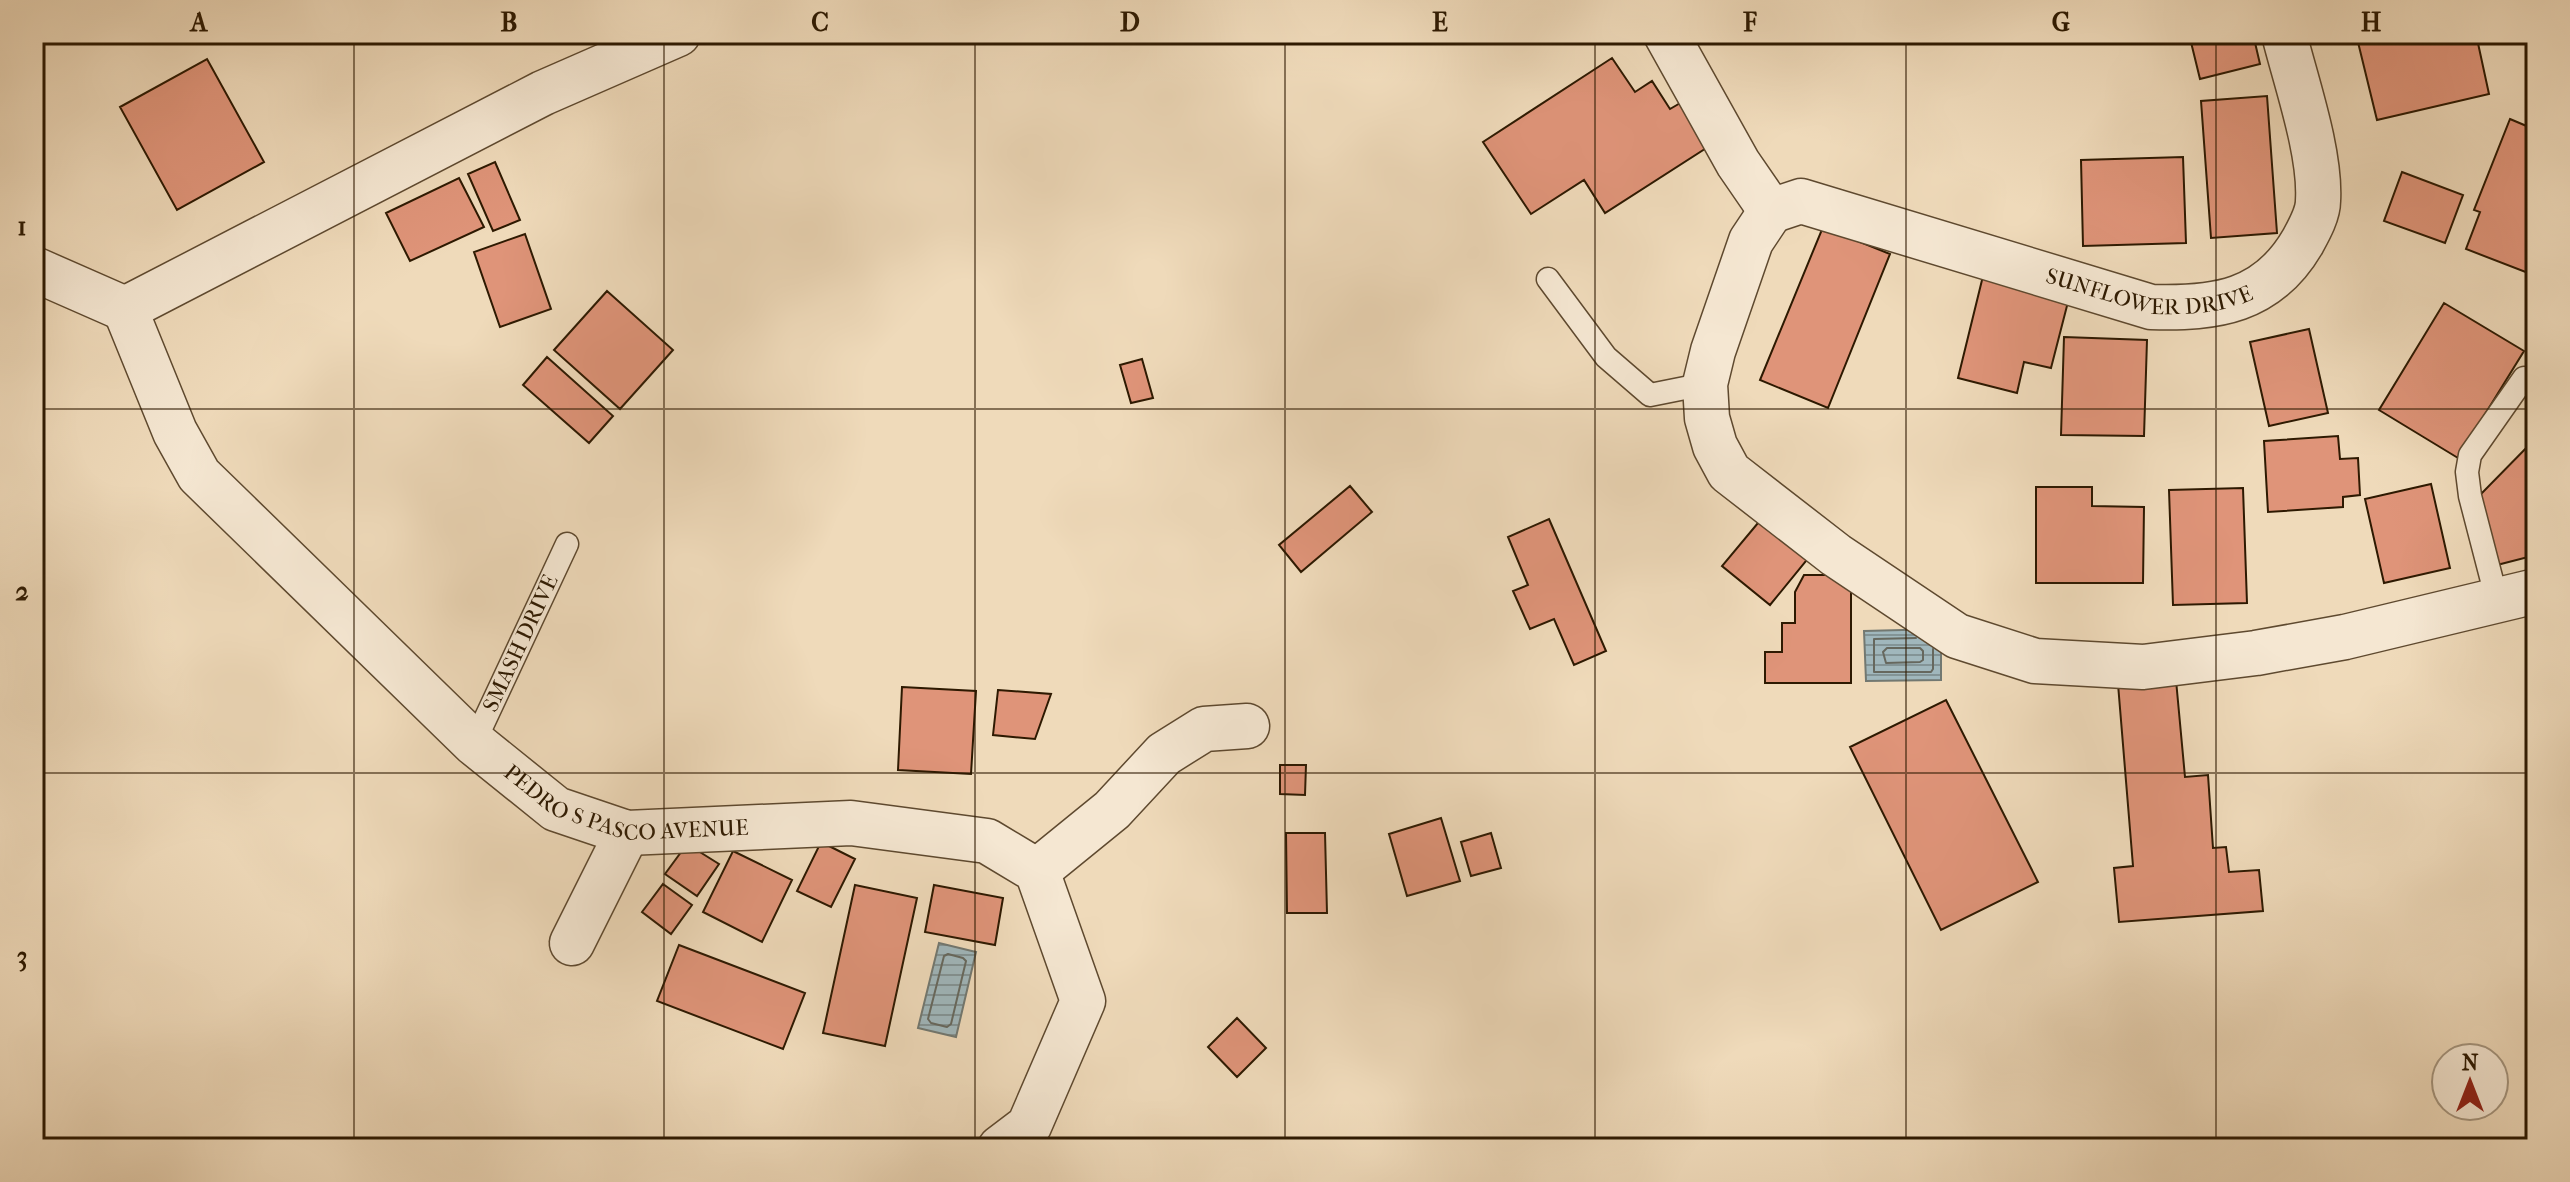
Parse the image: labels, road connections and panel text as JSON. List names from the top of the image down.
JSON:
{
  "streets": {
    "street": ["SUNFLOWER DRIVE", "PEDRO S PASCO AVENUE"],
    "lane": ["SMASH DRIVE"]
  },
  "crossings": [
    ["SMASH DRIVE", "PEDRO S PASCO AVENUE"]
  ],
  "north": "top",
  "grid": {
    "columns": [
      "A",
      "B",
      "C",
      "D",
      "E",
      "F",
      "G",
      "H"
    ],
    "rows": ["1", "2", "3"]
  }
}
